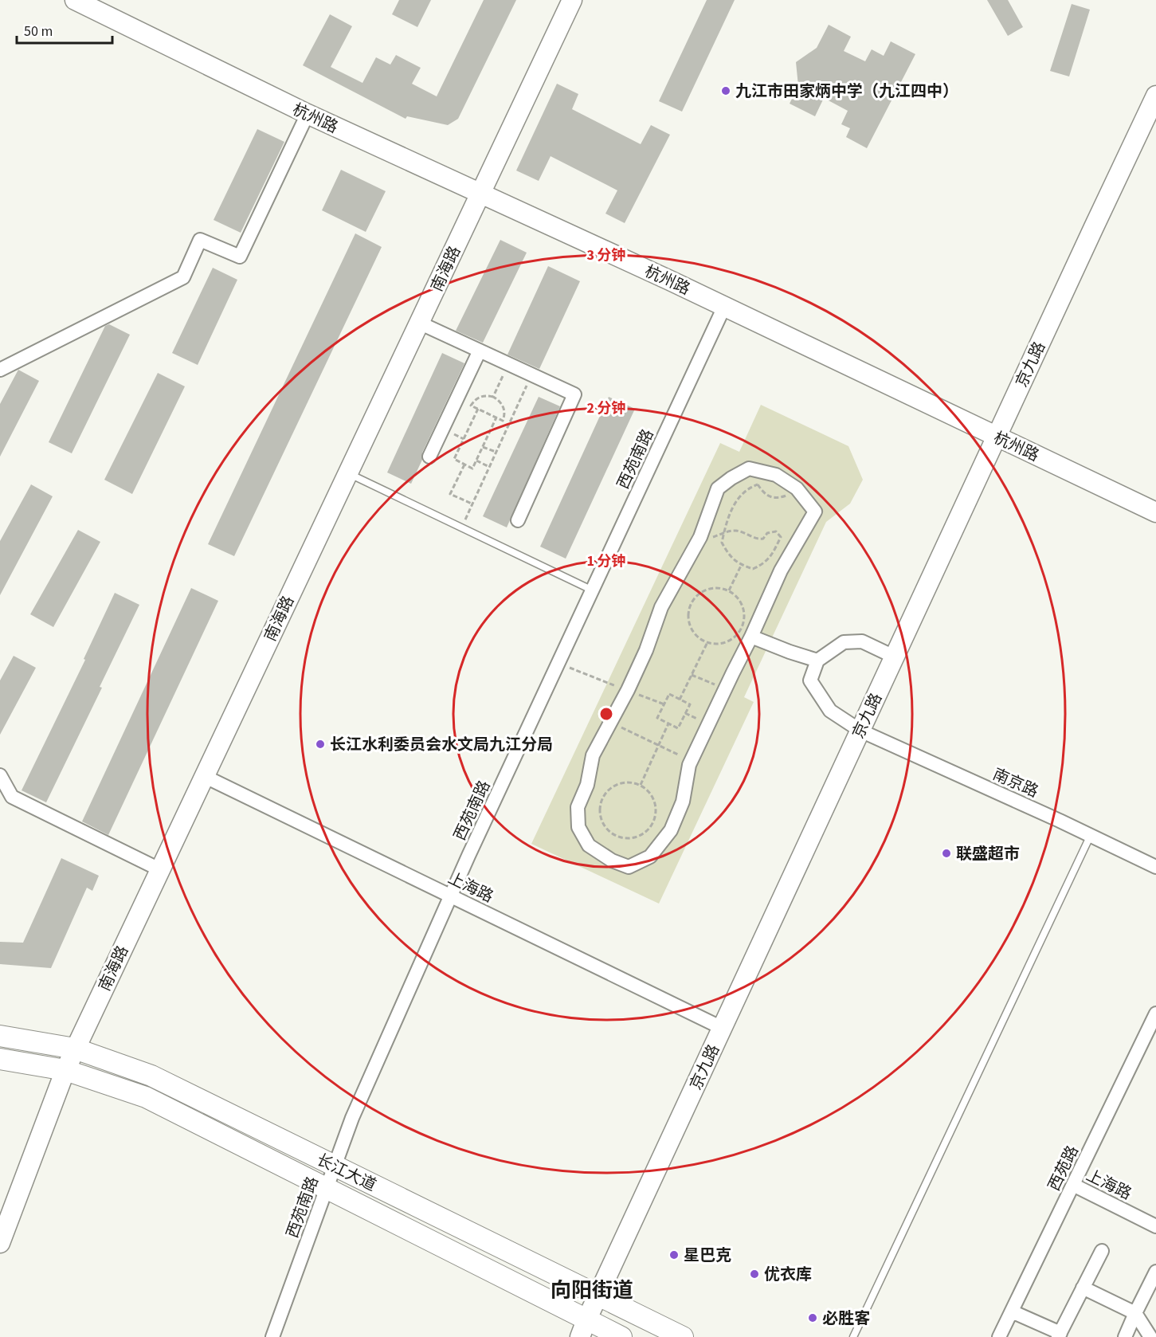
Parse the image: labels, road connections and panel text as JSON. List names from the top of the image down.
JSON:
{
  "streets": {
    "main road": [
      "杭州路",
      "南海路",
      "京九路",
      "长江大道"
    ],
    "street": [
      "西苑南路",
      "南京路",
      "上海路",
      "西苑路"
    ]
  },
  "crossings": [
    ["杭州路", "南海路"],
    ["杭州路", "京九路"],
    ["杭州路", "西苑南路"],
    ["南海路", "上海路"],
    ["南海路", "长江大道"],
    ["京九路", "南京路"],
    ["京九路", "上海路"],
    ["京九路", "长江大道"],
    ["西苑南路", "上海路"],
    ["西苑南路", "长江大道"],
    ["上海路", "西苑路"]
  ],
  "districts": ["向阳街道"],
  "places": [
    "九江市田家炳中学（九江四中）",
    "长江水利委员会水文局九江分局",
    "联盛超市",
    "星巴克",
    "优衣库",
    "必胜客"
  ],
  "scale_bar": "50 m",
  "rings": ["3 分钟", "2 分钟", "1 分钟"]
}
